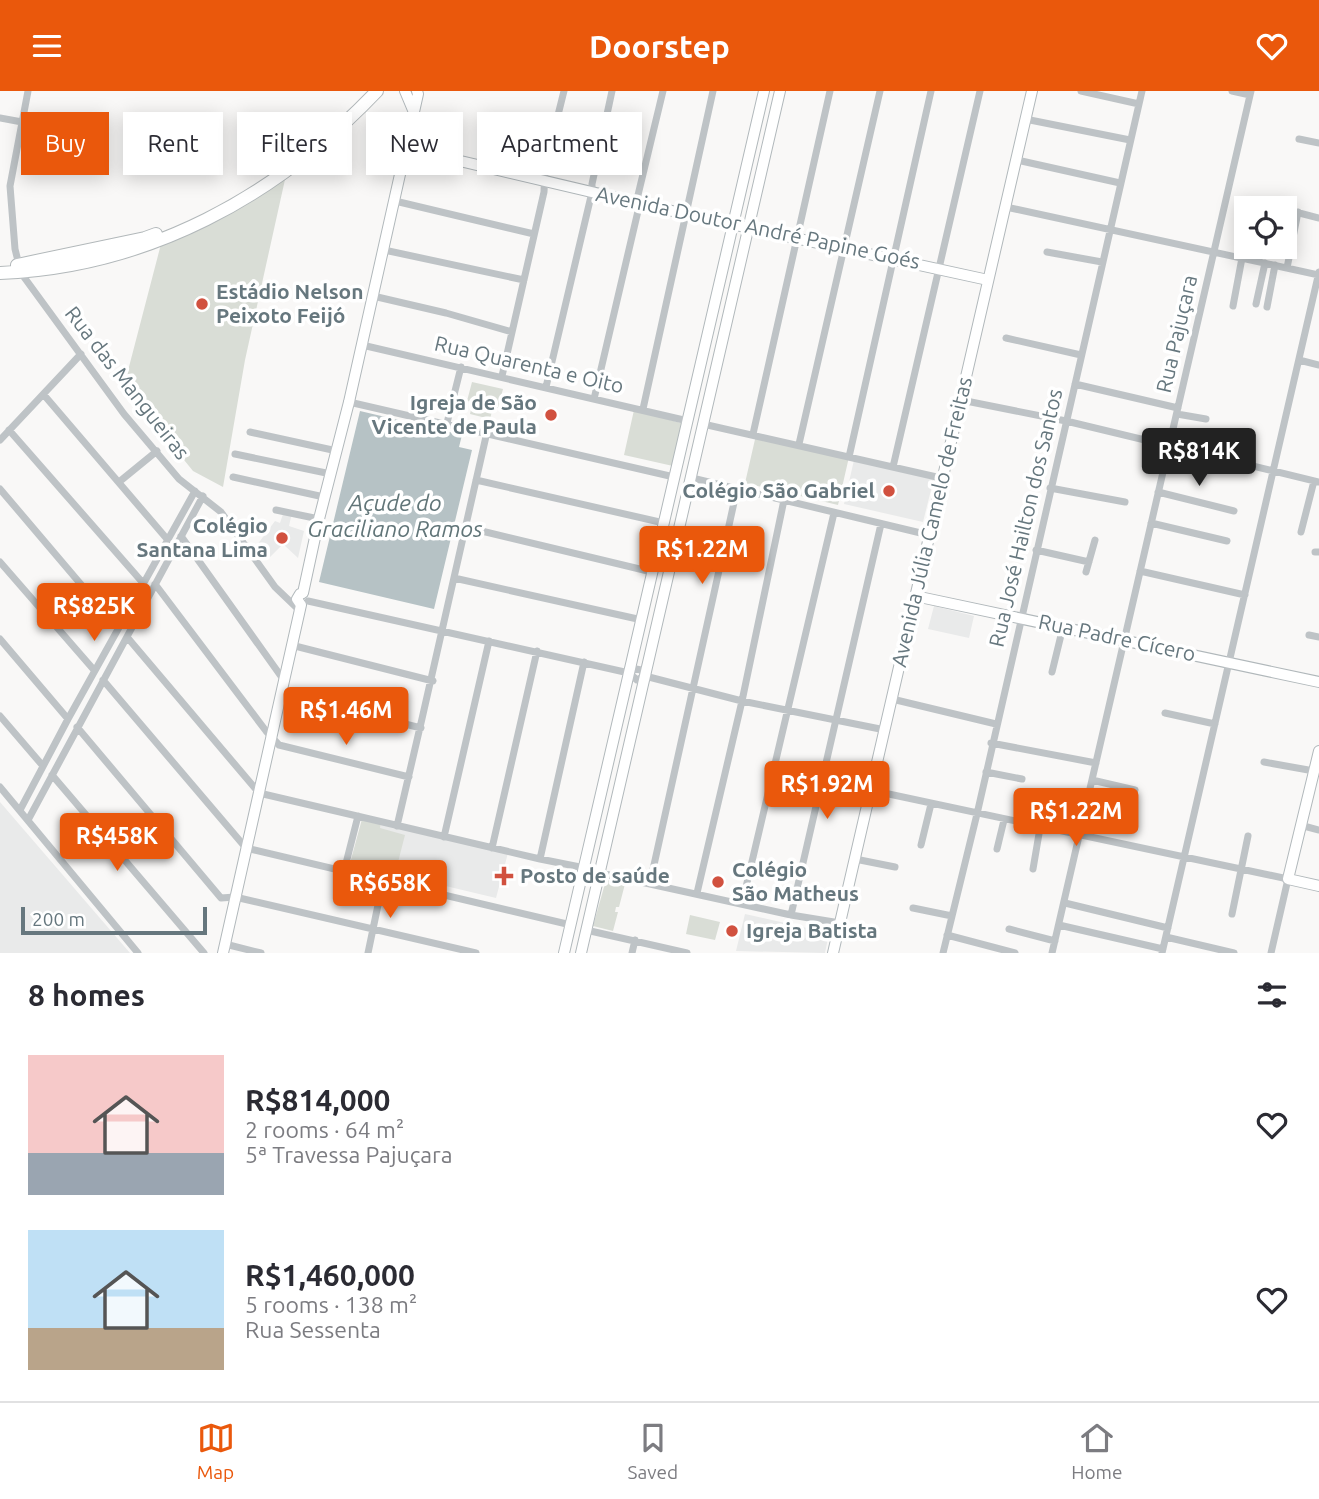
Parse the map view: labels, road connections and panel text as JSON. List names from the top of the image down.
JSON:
{
  "streets": {
    "street": [
      "Avenida Doutor André Papine Goés",
      "Rua Pajuçara",
      "Rua Quarenta e Oito",
      "Rua das Mangueiras",
      "Rua José Hailton dos Santos",
      "Avenida Júlia Camelo de Freitas",
      "Rua Padre Cícero"
    ]
  },
  "crossings": [
    ["Avenida Doutor André Papine Goés", "Avenida Júlia Camelo de Freitas"],
    ["Rua Pajuçara", "Rua Padre Cícero"],
    ["Rua José Hailton dos Santos", "Rua Padre Cícero"],
    ["Avenida Júlia Camelo de Freitas", "Rua Padre Cícero"]
  ],
  "water": ["Açude do Graciliano Ramos"],
  "places": {
    "other": [
      "Estádio Nelson Peixoto Feijó",
      "Igreja de São Vicente de Paula",
      "Colégio São Gabriel",
      "Colégio Santana Lima",
      "Colégio São Matheus",
      "Igreja Batista"
    ],
    "health": ["Posto de saúde"]
  },
  "scale_bar": "200 m",
  "page": {
    "header": "Doorstep",
    "chip": [
      "Buy",
      "Rent",
      "Filters",
      "New",
      "Apartment"
    ],
    "price": [
      "R$814K",
      "R$1.22M",
      "R$825K",
      "R$1.46M",
      "R$1.92M",
      "R$1.22M",
      "R$458K",
      "R$658K"
    ],
    "scale": "200 m",
    "heading": "8 homes",
    "list": [
      {
        "name": "R$814,000",
        "note": "2 rooms · 64 m² · 5ª Travessa Pajuçara"
      },
      {
        "name": "R$1,460,000",
        "note": "5 rooms · 138 m² · Rua Sessenta"
      }
    ],
    "tabs": ["Map", "Saved", "Home"]
  }
}
